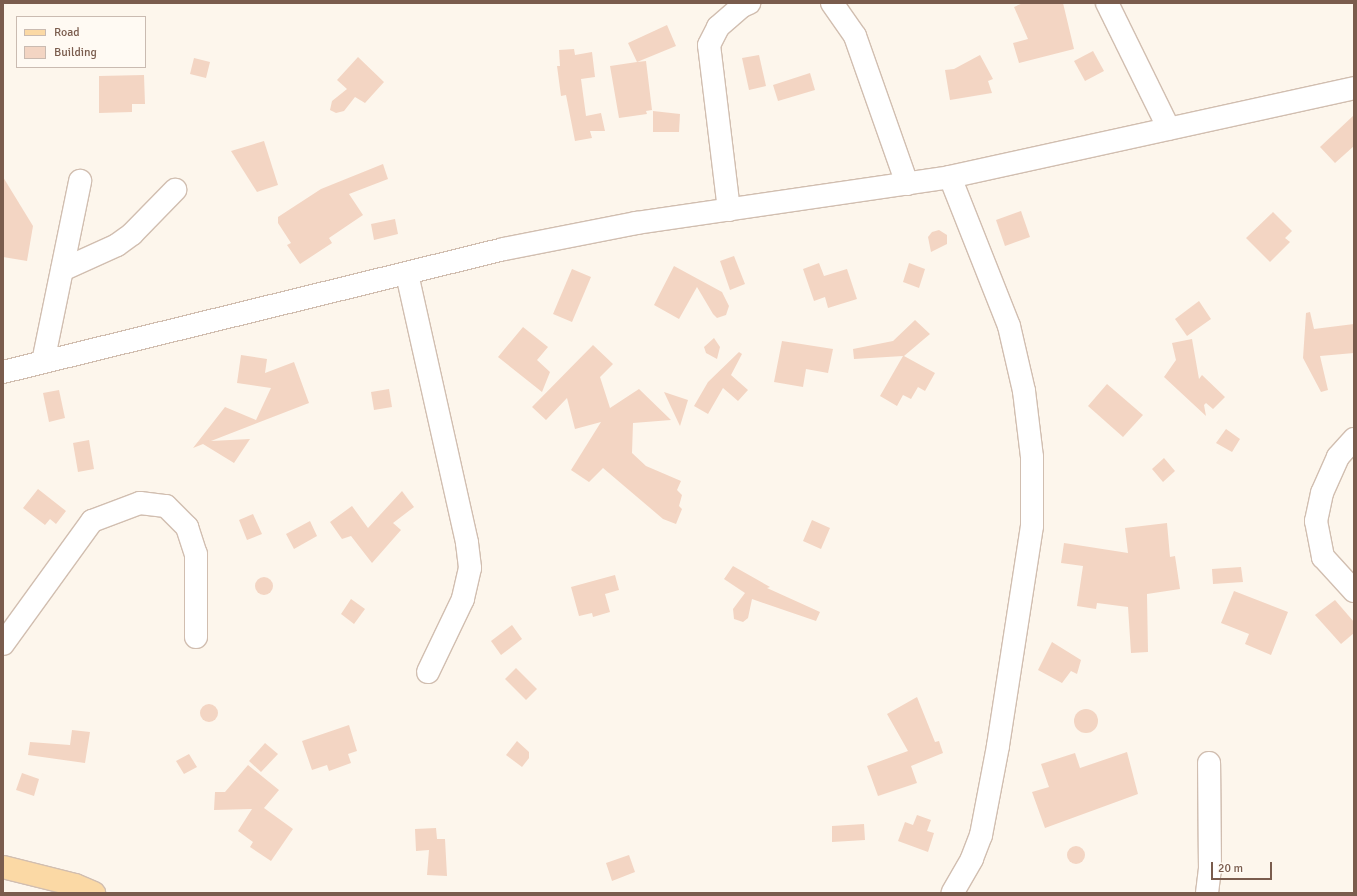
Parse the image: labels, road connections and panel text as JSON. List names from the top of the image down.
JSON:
{
  "legend": ["Road", "Building"],
  "scale_bar": "20 m"
}
